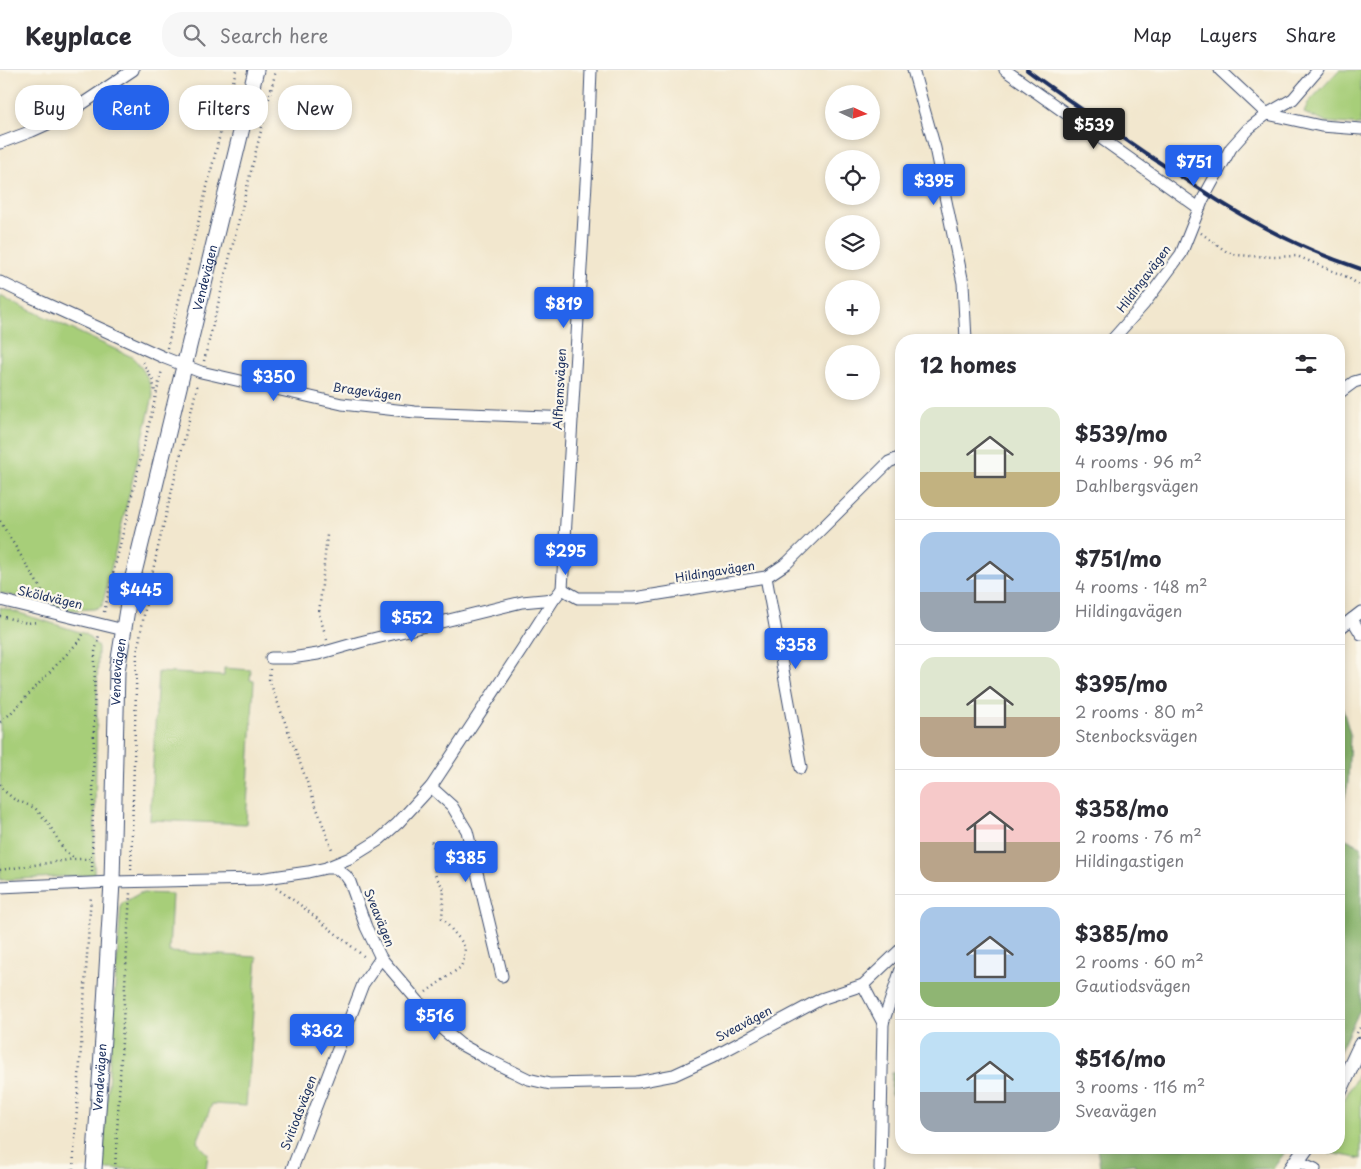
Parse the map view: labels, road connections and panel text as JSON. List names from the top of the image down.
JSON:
{
  "streets": {
    "street": [
      "Vendevägen",
      "Hildingavägen",
      "Alfhemsvägen",
      "Bragevägen",
      "Sköldvägen",
      "Sveavägen",
      "Svitiodsvägen"
    ]
  },
  "crossings": [
    ["Vendevägen", "Bragevägen"],
    ["Vendevägen", "Sköldvägen"],
    ["Hildingavägen", "Alfhemsvägen"],
    ["Alfhemsvägen", "Bragevägen"],
    ["Sveavägen", "Svitiodsvägen"]
  ],
  "north": "right",
  "page": {
    "header": "Keyplace",
    "search": "Search here",
    "nav": ["Map", "Layers", "Share"],
    "map_buttons": ["+", "−"],
    "chip": [
      "Buy",
      "Rent",
      "Filters",
      "New"
    ],
    "price": [
      "$539",
      "$751",
      "$395",
      "$819",
      "$350",
      "$295",
      "$445",
      "$552",
      "$358",
      "$385",
      "$516",
      "$362"
    ],
    "heading": "12 homes",
    "list": [
      {
        "name": "$539/mo",
        "note": "4 rooms · 96 m² · Dahlbergsvägen"
      },
      {
        "name": "$751/mo",
        "note": "4 rooms · 148 m² · Hildingavägen"
      },
      {
        "name": "$395/mo",
        "note": "2 rooms · 80 m² · Stenbocksvägen"
      },
      {
        "name": "$358/mo",
        "note": "2 rooms · 76 m² · Hildingastigen"
      },
      {
        "name": "$385/mo",
        "note": "2 rooms · 60 m² · Gautiodsvägen"
      },
      {
        "name": "$516/mo",
        "note": "3 rooms · 116 m² · Sveavägen"
      }
    ]
  }
}
